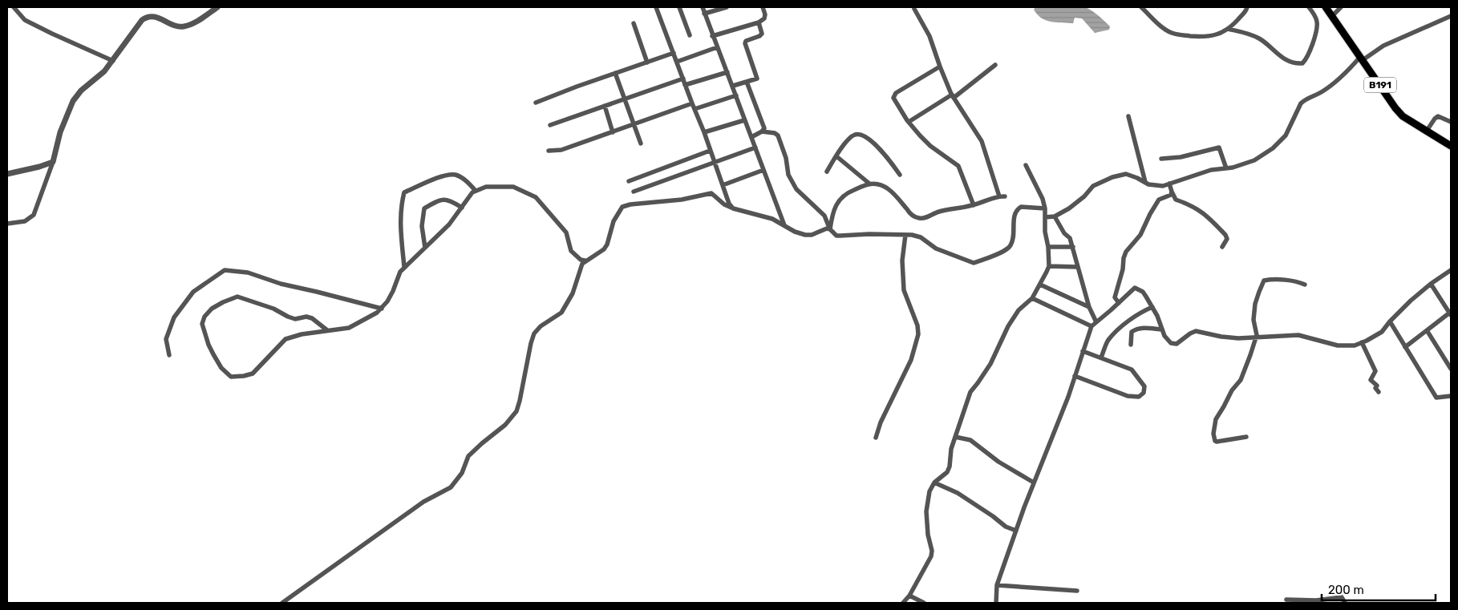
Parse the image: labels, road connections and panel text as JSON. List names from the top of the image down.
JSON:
{
  "streets": {
    "main road": ["B191"]
  },
  "scale_bar": "200 m"
}
